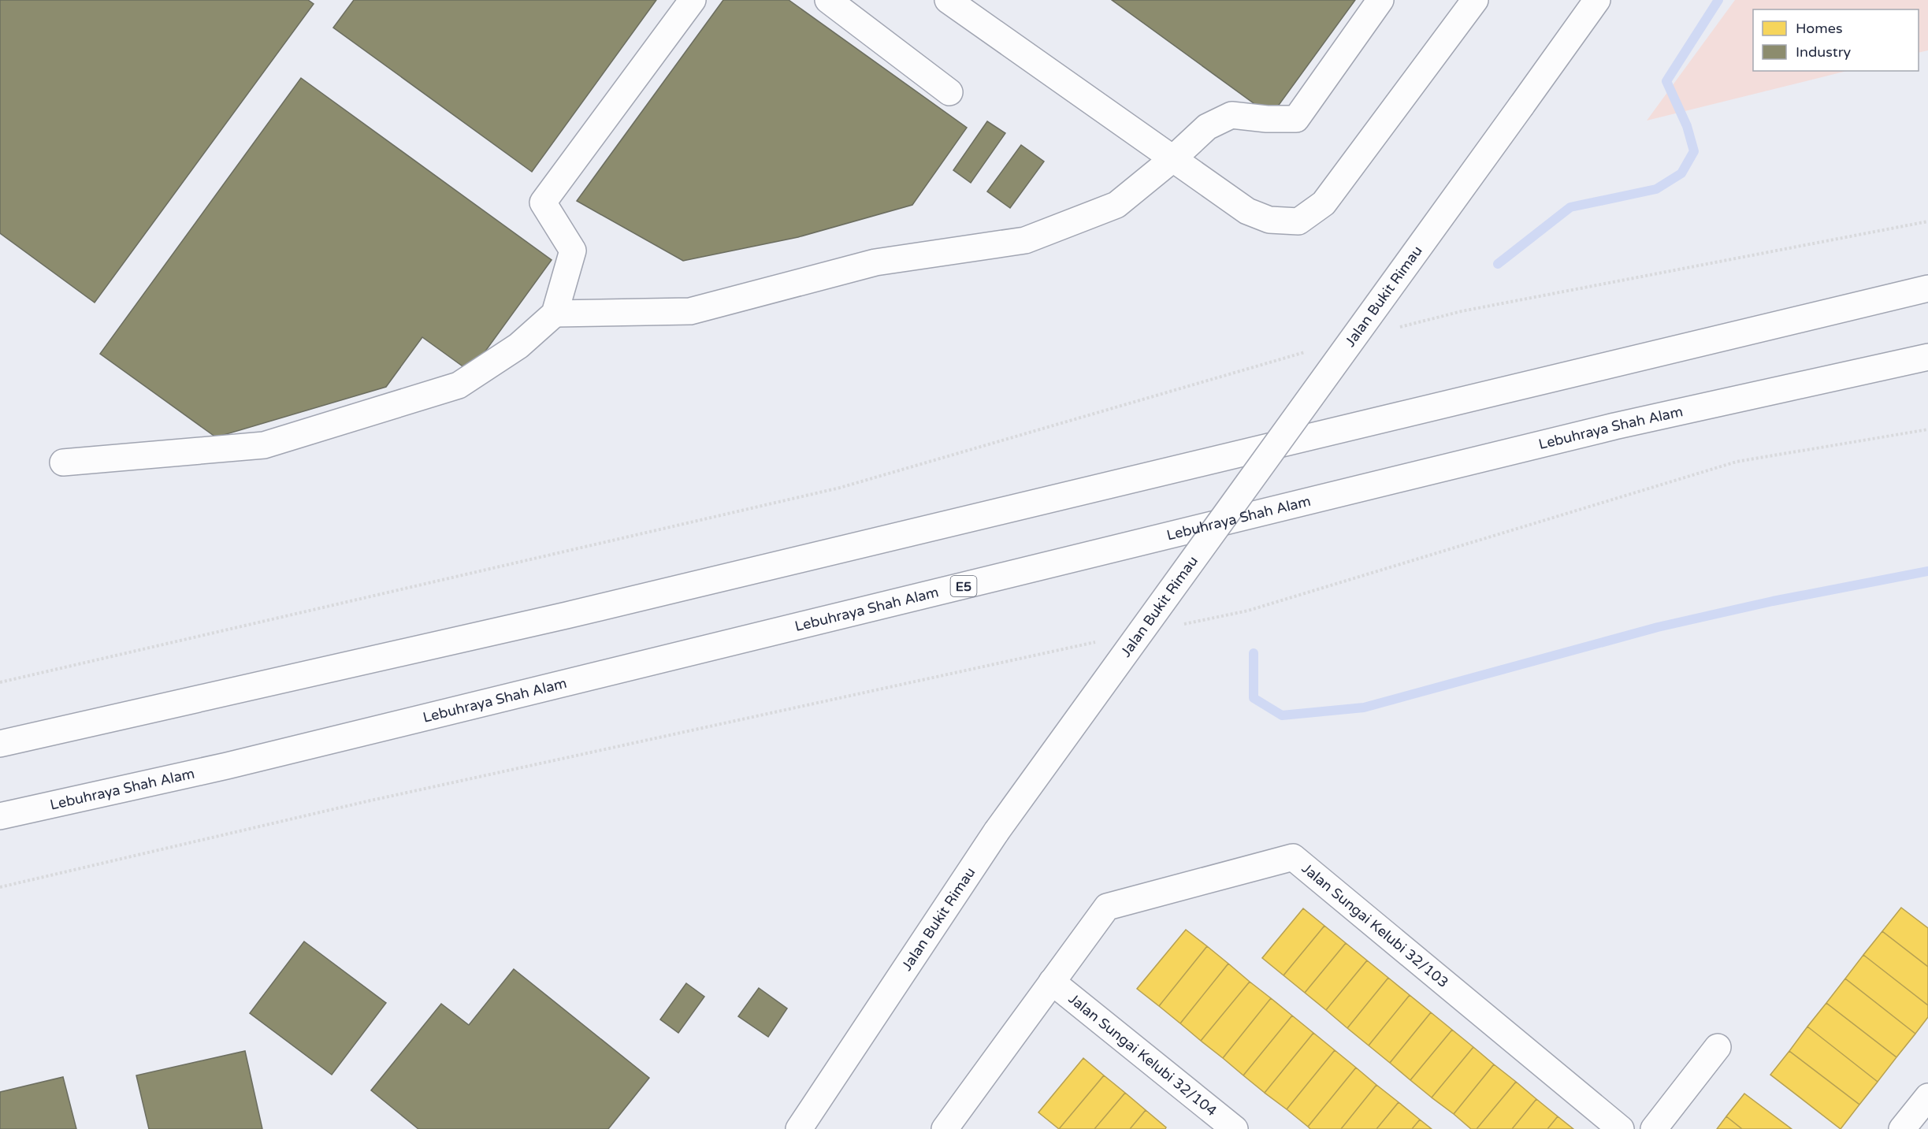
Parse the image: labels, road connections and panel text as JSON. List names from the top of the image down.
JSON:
{
  "streets": {
    "main road": [
      "Jalan Bukit Rimau",
      "Lebuhraya Shah Alam",
      "E5",
      "Jalan Sungai Kelubi 32/103",
      "Jalan Sungai Kelubi 32/104"
    ]
  },
  "crossings": [
    ["Jalan Sungai Kelubi 32/103", "Jalan Sungai Kelubi 32/104"]
  ],
  "legend": ["Homes", "Industry"]
}
